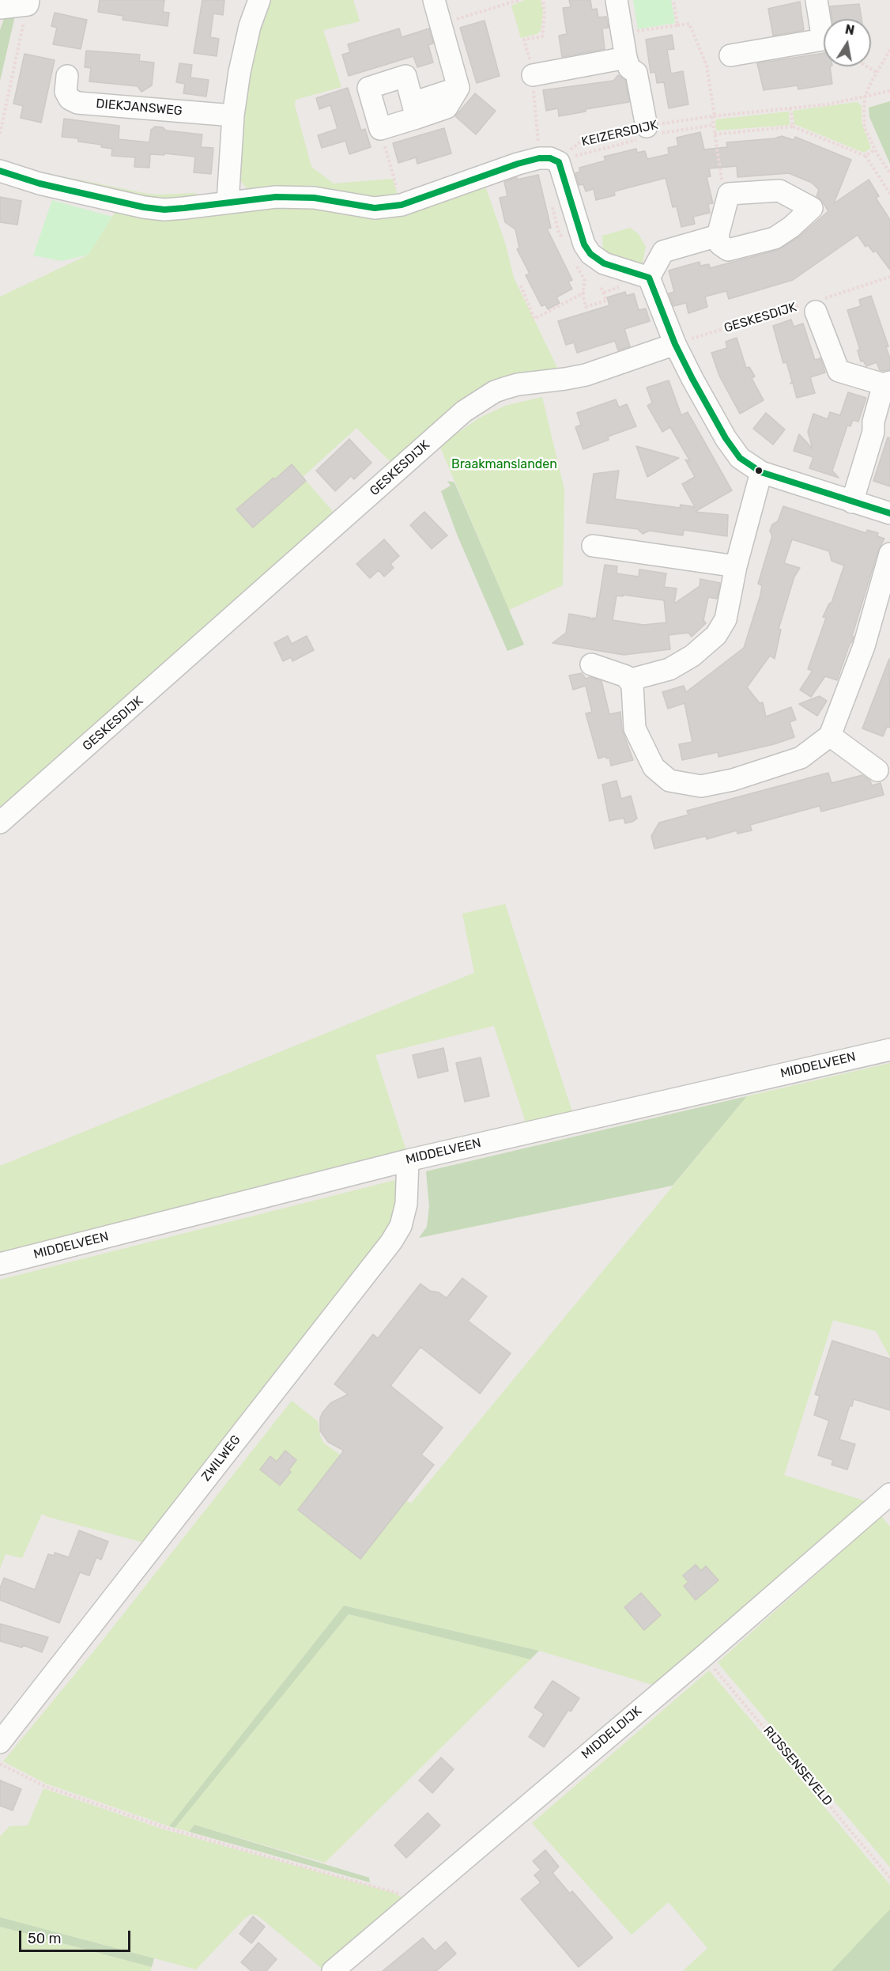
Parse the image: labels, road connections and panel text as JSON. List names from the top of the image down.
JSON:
{
  "streets": {
    "street": [
      "DIEKJANSWEG",
      "GESKESDIJK",
      "MIDDELVEEN",
      "ZWILWEG",
      "MIDDELDIJK"
    ],
    "path": ["KEIZERSDIJK", "RIJSSENSEVELD"]
  },
  "crossings": [
    ["MIDDELVEEN", "ZWILWEG"],
    ["MIDDELDIJK", "RIJSSENSEVELD"]
  ],
  "parks": ["Braakmanslanden"],
  "lines": ["transit line 50"],
  "scale_bar": "50 m",
  "north": "top"
}
